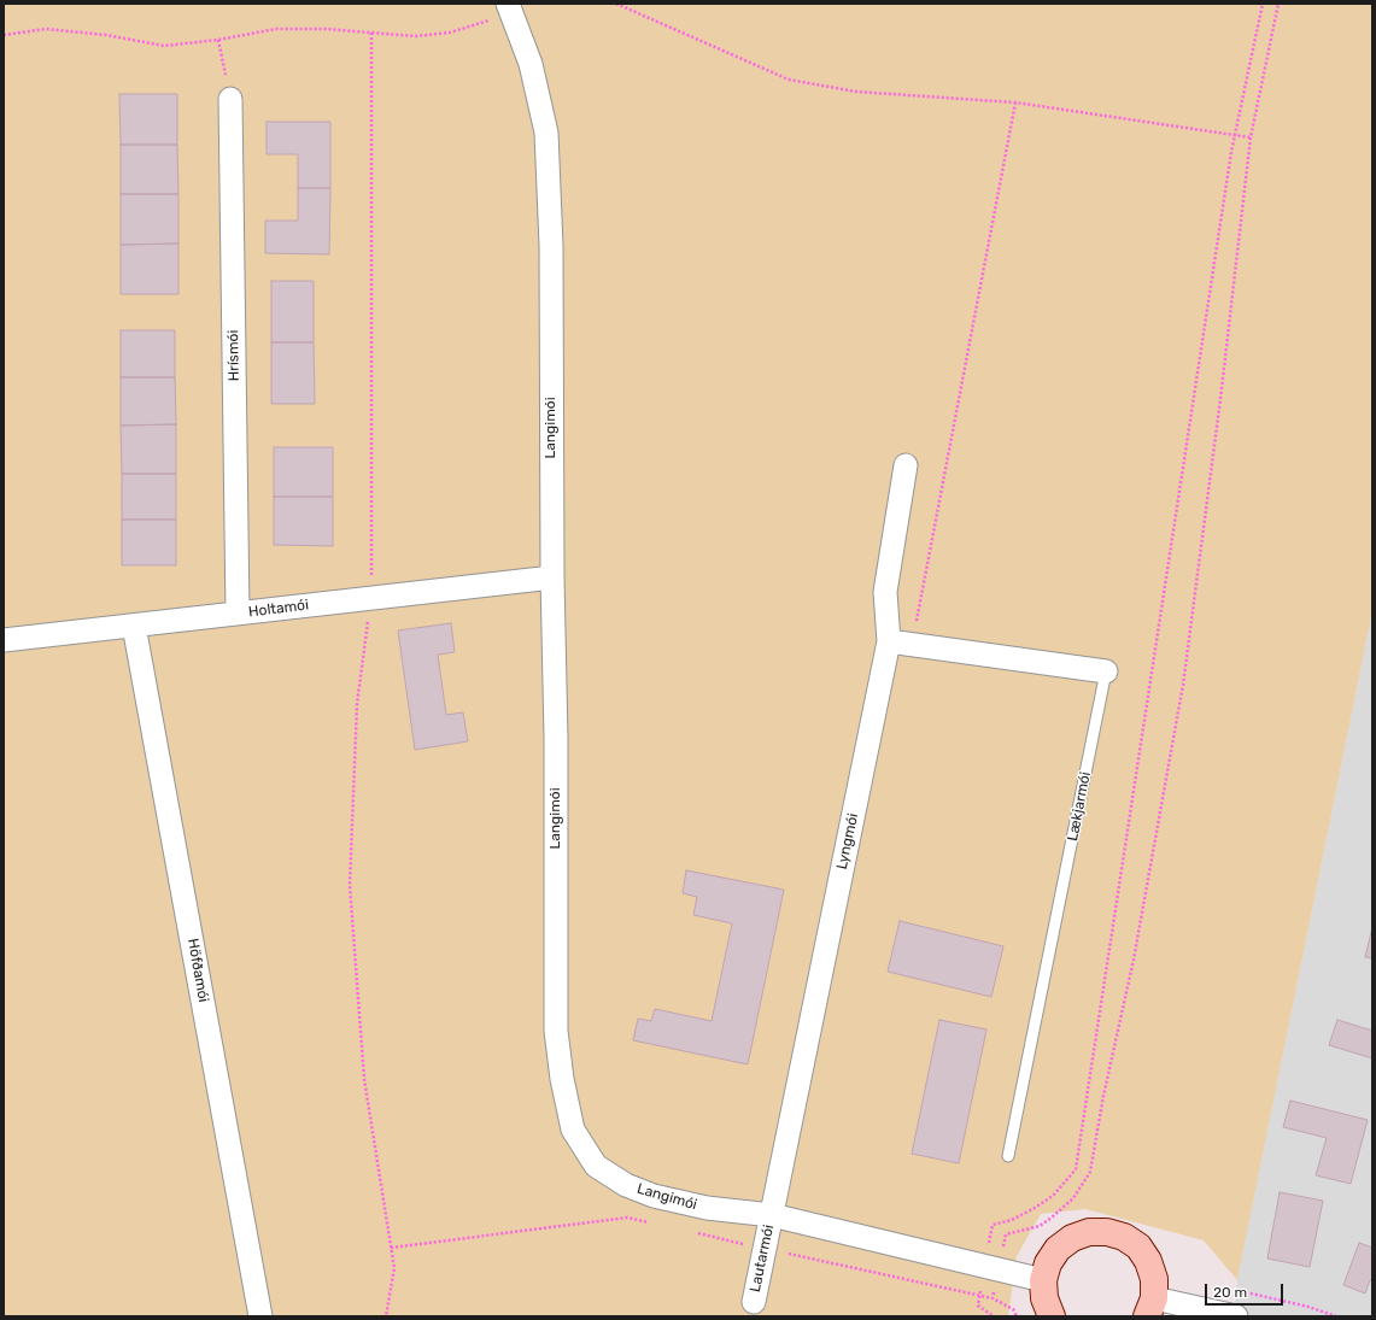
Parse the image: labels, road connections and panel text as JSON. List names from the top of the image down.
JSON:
{
  "streets": {
    "street": [
      "Hrísmói",
      "Langimói",
      "Holtamói",
      "Lækjarmói",
      "Lyngmói",
      "Höfðamói",
      "Lautarmói"
    ]
  },
  "crossings": [
    ["Hrísmói", "Holtamói"],
    ["Langimói", "Holtamói"],
    ["Langimói", "Lyngmói"],
    ["Langimói", "Lautarmói"],
    ["Holtamói", "Höfðamói"],
    ["Lækjarmói", "Lyngmói"],
    ["Lyngmói", "Lautarmói"]
  ],
  "scale_bar": "20 m"
}
